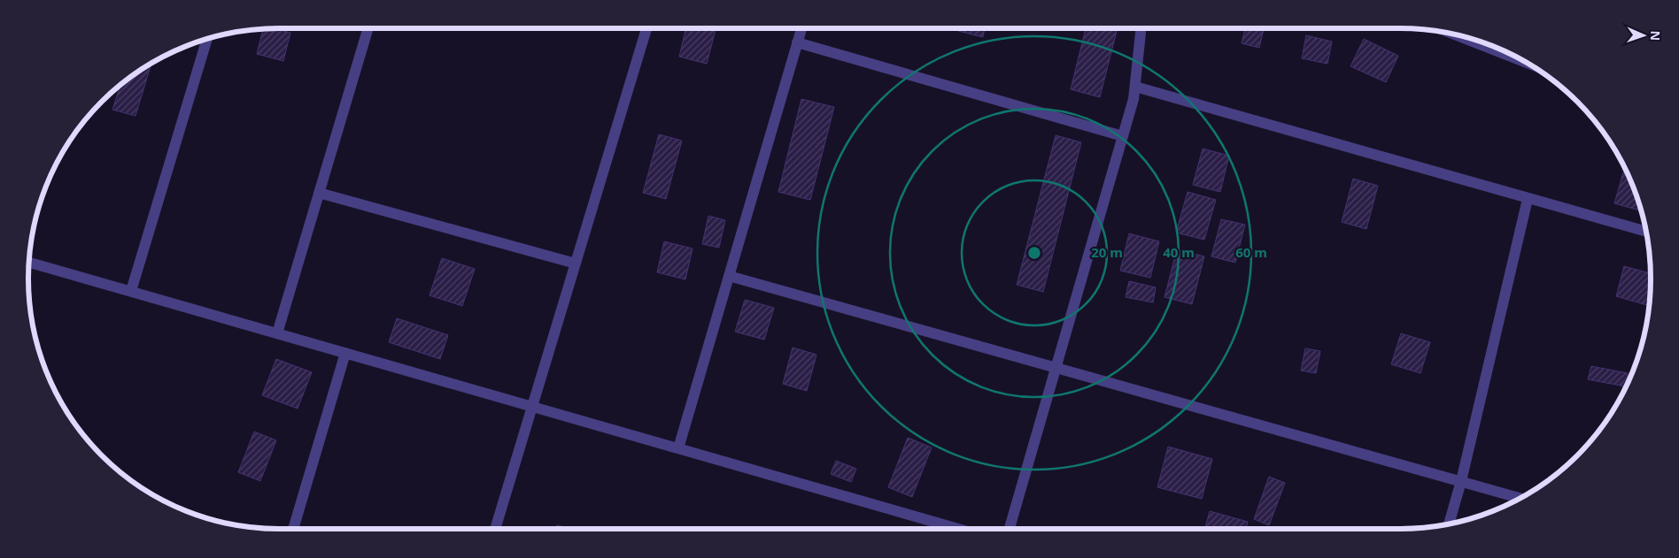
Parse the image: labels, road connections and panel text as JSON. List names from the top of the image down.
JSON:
{
  "north": "right",
  "rings": ["20 m", "40 m", "60 m"]
}
